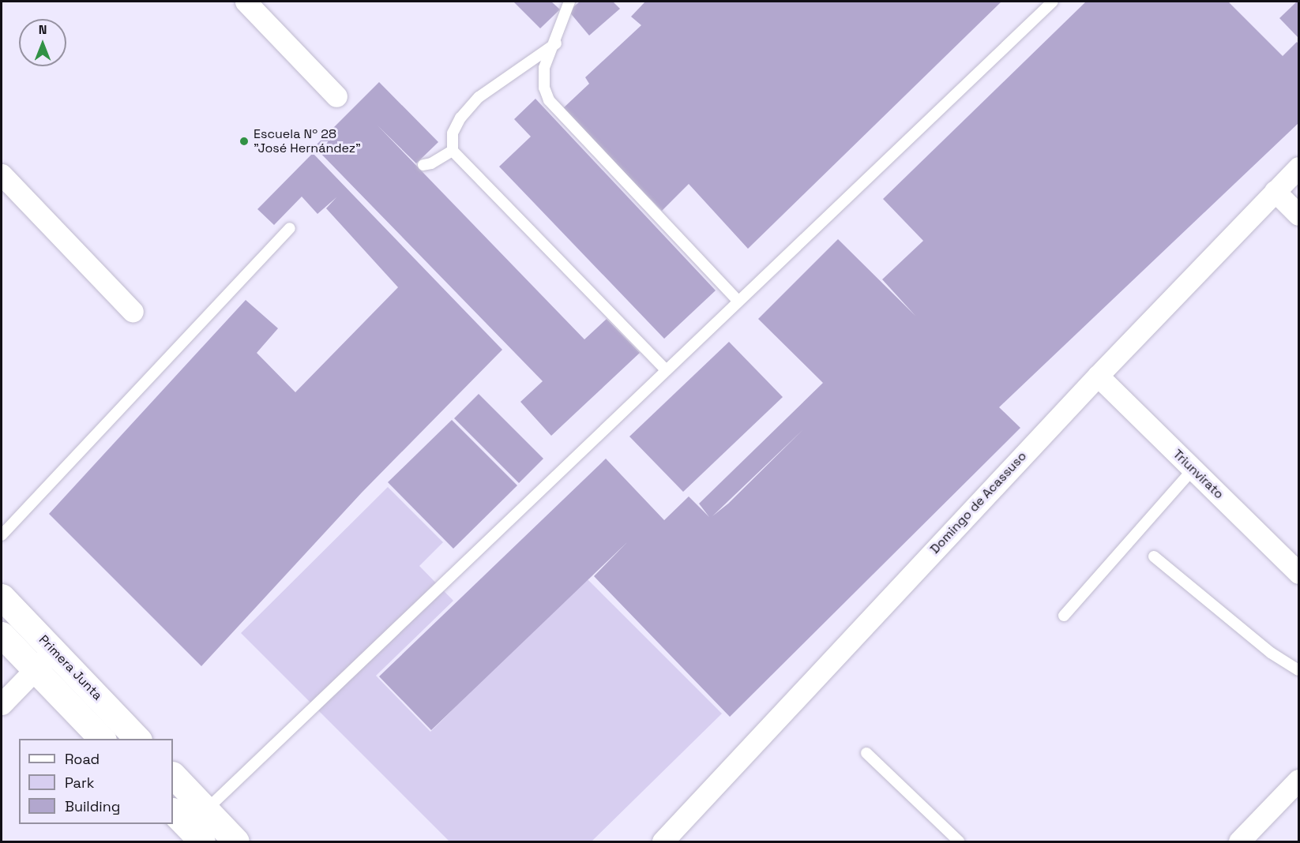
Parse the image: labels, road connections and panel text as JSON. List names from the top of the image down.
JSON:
{
  "streets": {
    "main road": ["Primera Junta"],
    "street": ["Triunvirato", "Domingo de Acassuso"]
  },
  "crossings": [
    ["Triunvirato", "Domingo de Acassuso"]
  ],
  "places": ["Escuela Nº 28 \"José Hernández\""],
  "legend": ["Road", "Park", "Building"],
  "north": "top"
}
